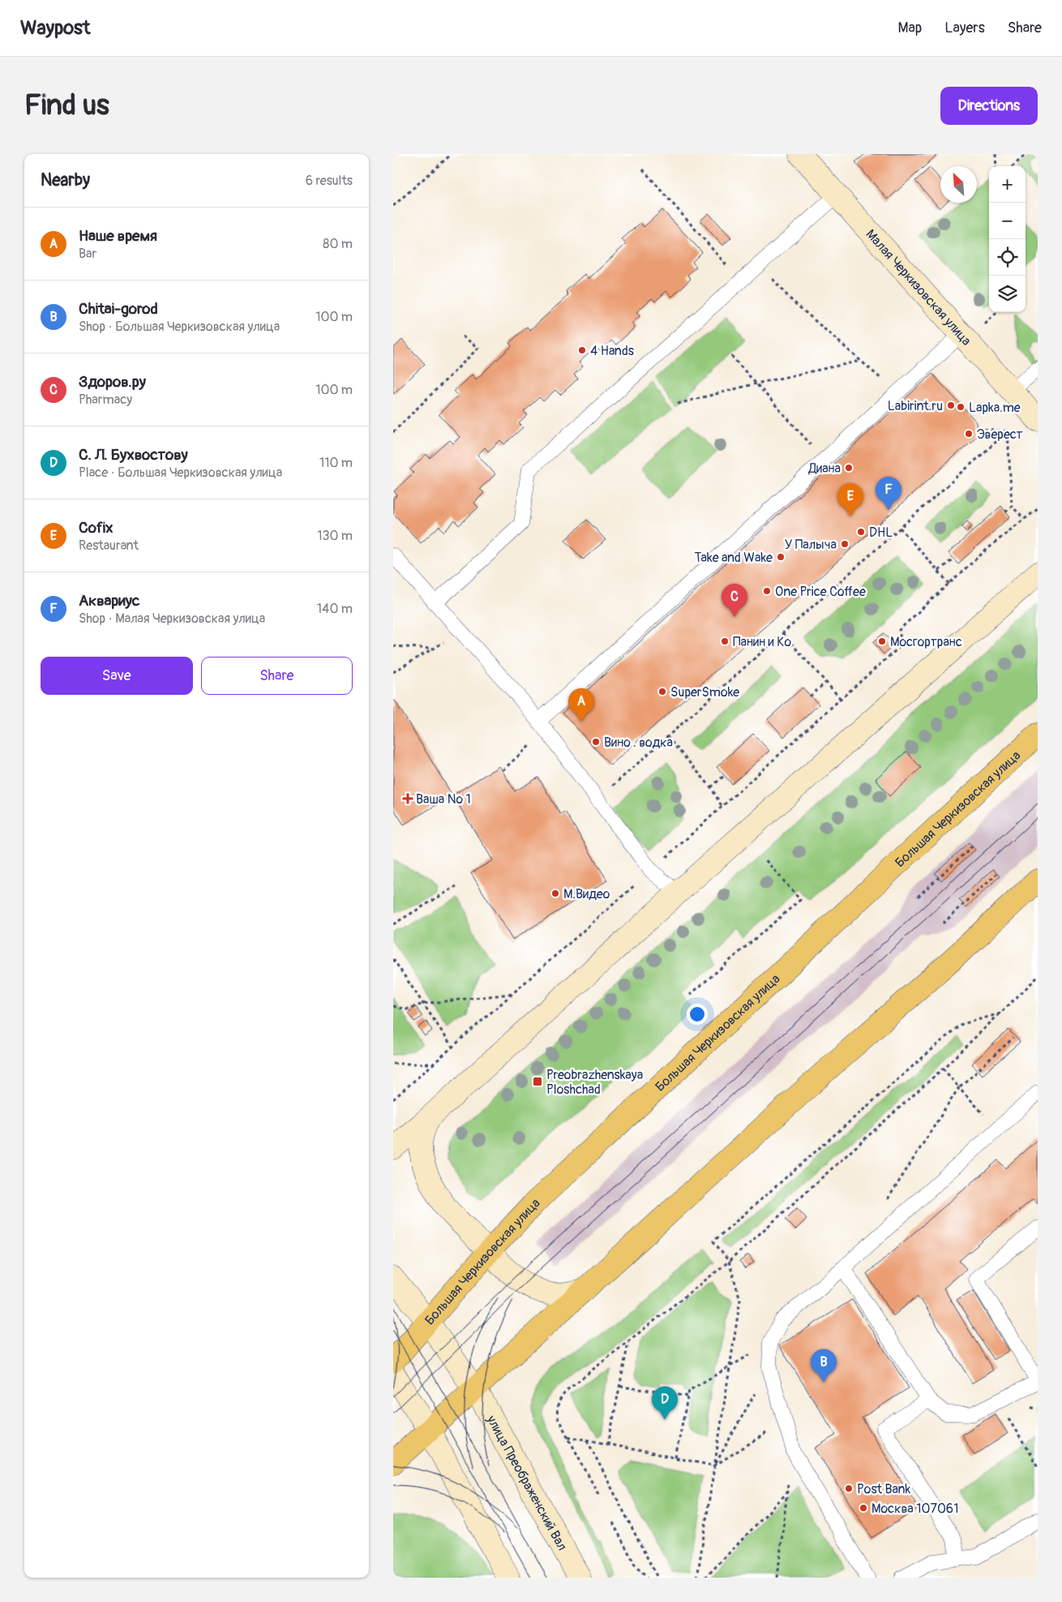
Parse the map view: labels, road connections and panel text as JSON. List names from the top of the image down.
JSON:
{
  "streets": {
    "main road": ["Большая Черкизовская улица"],
    "street": ["Малая Черкизовская улица", "улица Преображенский Вал"]
  },
  "crossings": [
    ["Большая Черкизовская улица", "улица Преображенский Вал"]
  ],
  "places": {
    "other": [
      "4 Hands",
      "Labirint.ru",
      "Lapka.me",
      "Эверест",
      "Диана",
      "DHL",
      "У Палыча",
      "Take and Wake",
      "One Price Coffee",
      "Панин и Ко",
      "Мосгортранс",
      "SuperSmoke",
      "Вино . водка",
      "М.Видео",
      "Post Bank",
      "Москва 107061"
    ],
    "health": ["Ваша № 1"],
    "transit": ["Preobrazhenskaya Ploshchad"]
  },
  "north": "top left",
  "page": {
    "header": "Waypost",
    "nav": ["Map", "Layers", "Share"],
    "buttons": [
      "Directions",
      ["Save", "Share"]
    ],
    "title": "Find us",
    "heading": ["Nearby", "6 results"],
    "map_buttons": ["+", "−"],
    "list": [
      {
        "mark": "A",
        "name": "Наше время",
        "note": "Bar",
        "value": "80 m"
      },
      {
        "mark": "B",
        "name": "Chitai-gorod",
        "note": "Shop · Большая Черкизовская улица",
        "value": "100 m"
      },
      {
        "mark": "C",
        "name": "Здоров.ру",
        "note": "Pharmacy",
        "value": "100 m"
      },
      {
        "mark": "D",
        "name": "С. Л. Бухвостову",
        "note": "Place · Большая Черкизовская улица",
        "value": "110 m"
      },
      {
        "mark": "E",
        "name": "Cofix",
        "note": "Restaurant",
        "value": "130 m"
      },
      {
        "mark": "F",
        "name": "Аквариус",
        "note": "Shop · Малая Черкизовская улица",
        "value": "140 m"
      }
    ],
    "pins": [
      "F",
      "E",
      "C",
      "A",
      "B",
      "D"
    ]
  }
}
